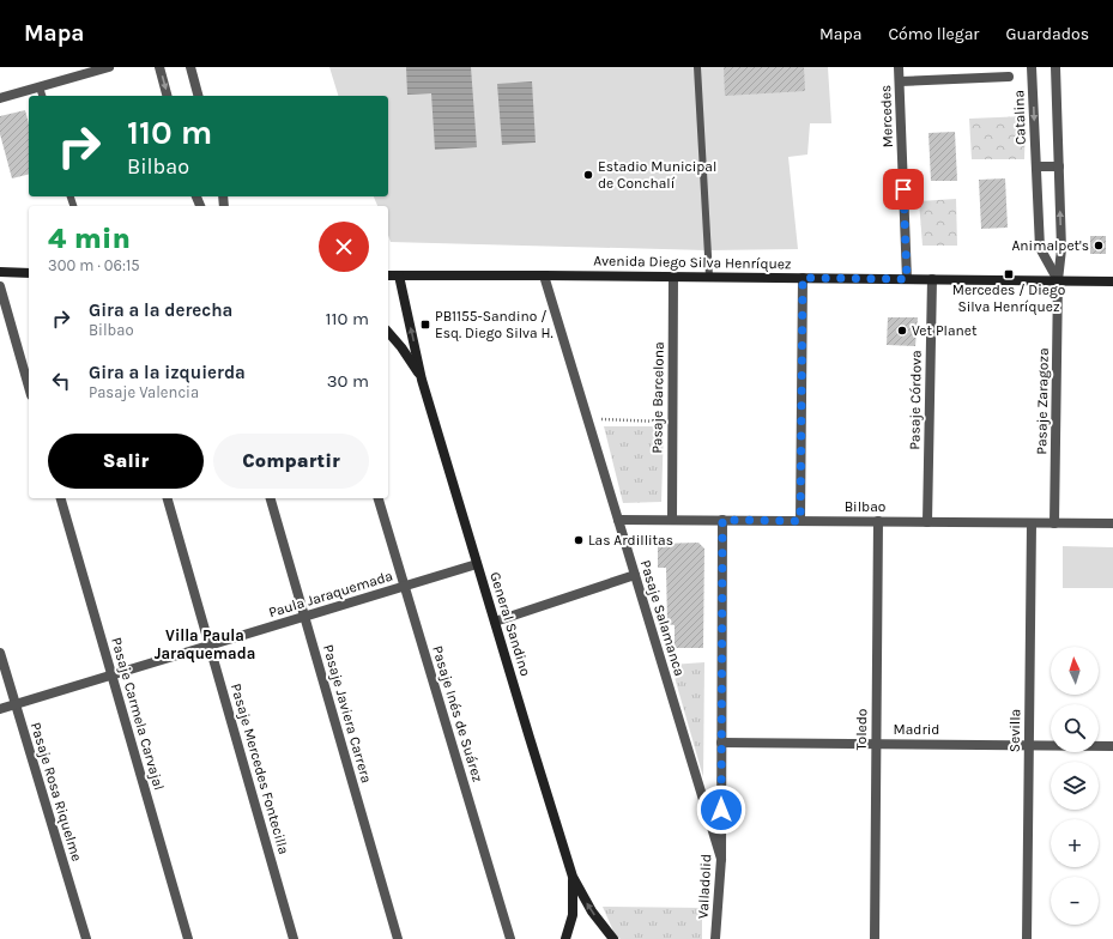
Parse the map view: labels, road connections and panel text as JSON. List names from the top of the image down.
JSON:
{
  "streets": {
    "main road": ["Avenida Diego Silva Henríquez", "General Sandino"],
    "street": [
      "Mercedes",
      "Catalina",
      "Pasaje Barcelona",
      "Pasaje Córdova",
      "Pasaje Zaragoza",
      "Bilbao",
      "Paula Jaraquemada",
      "Pasaje Salamanca",
      "Pasaje Carmela Carvajal",
      "Pasaje Javiera Carrera",
      "Pasaje Inés de Suárez",
      "Toledo",
      "Madrid",
      "Sevilla",
      "Pasaje Mercedes Fontecilla",
      "Pasaje Rosa Riquelme",
      "Valladolid"
    ]
  },
  "crossings": [
    ["Mercedes", "Avenida Diego Silva Henríquez"],
    ["Catalina", "Avenida Diego Silva Henríquez"],
    ["Catalina", "Pasaje Zaragoza"],
    ["Avenida Diego Silva Henríquez", "Pasaje Barcelona"],
    ["Avenida Diego Silva Henríquez", "Pasaje Córdova"],
    ["Avenida Diego Silva Henríquez", "Pasaje Zaragoza"],
    ["Avenida Diego Silva Henríquez", "Pasaje Salamanca"],
    ["Avenida Diego Silva Henríquez", "General Sandino"],
    ["Pasaje Barcelona", "Bilbao"],
    ["Pasaje Córdova", "Bilbao"],
    ["Pasaje Zaragoza", "Bilbao"],
    ["Bilbao", "Pasaje Salamanca"],
    ["Bilbao", "Toledo"],
    ["Bilbao", "Sevilla"],
    ["Bilbao", "Valladolid"],
    ["Paula Jaraquemada", "General Sandino"],
    ["Paula Jaraquemada", "Pasaje Carmela Carvajal"],
    ["Paula Jaraquemada", "Pasaje Javiera Carrera"],
    ["Paula Jaraquemada", "Pasaje Inés de Suárez"],
    ["Paula Jaraquemada", "Pasaje Mercedes Fontecilla"],
    ["Paula Jaraquemada", "Pasaje Rosa Riquelme"],
    ["Pasaje Salamanca", "Valladolid"],
    ["Toledo", "Madrid"],
    ["Madrid", "Sevilla"],
    ["Madrid", "Valladolid"]
  ],
  "districts": ["Villa Paula Jaraquemada"],
  "places": {
    "other": [
      "Estadio Municipal de Conchalí",
      "Animalpet's",
      "Vet Planet",
      "Las Ardillitas"
    ],
    "transit": ["Mercedes / Diego Silva Henríquez", "PB1155-Sandino / Esq. Diego Silva H."]
  },
  "north": "top",
  "page": {
    "header": "Mapa",
    "nav": ["Mapa", "Cómo llegar", "Guardados"],
    "turn": ["110 m", "Bilbao"],
    "heading": ["4 min", "300 m · 06:15"],
    "list": [
      {
        "name": "Gira a la derecha",
        "note": "Bilbao",
        "value": "110 m"
      },
      {
        "name": "Gira a la izquierda",
        "note": "Pasaje Valencia",
        "value": "30 m"
      }
    ],
    "buttons": ["Salir", "Compartir"],
    "map_buttons": ["+", "−"]
  }
}
